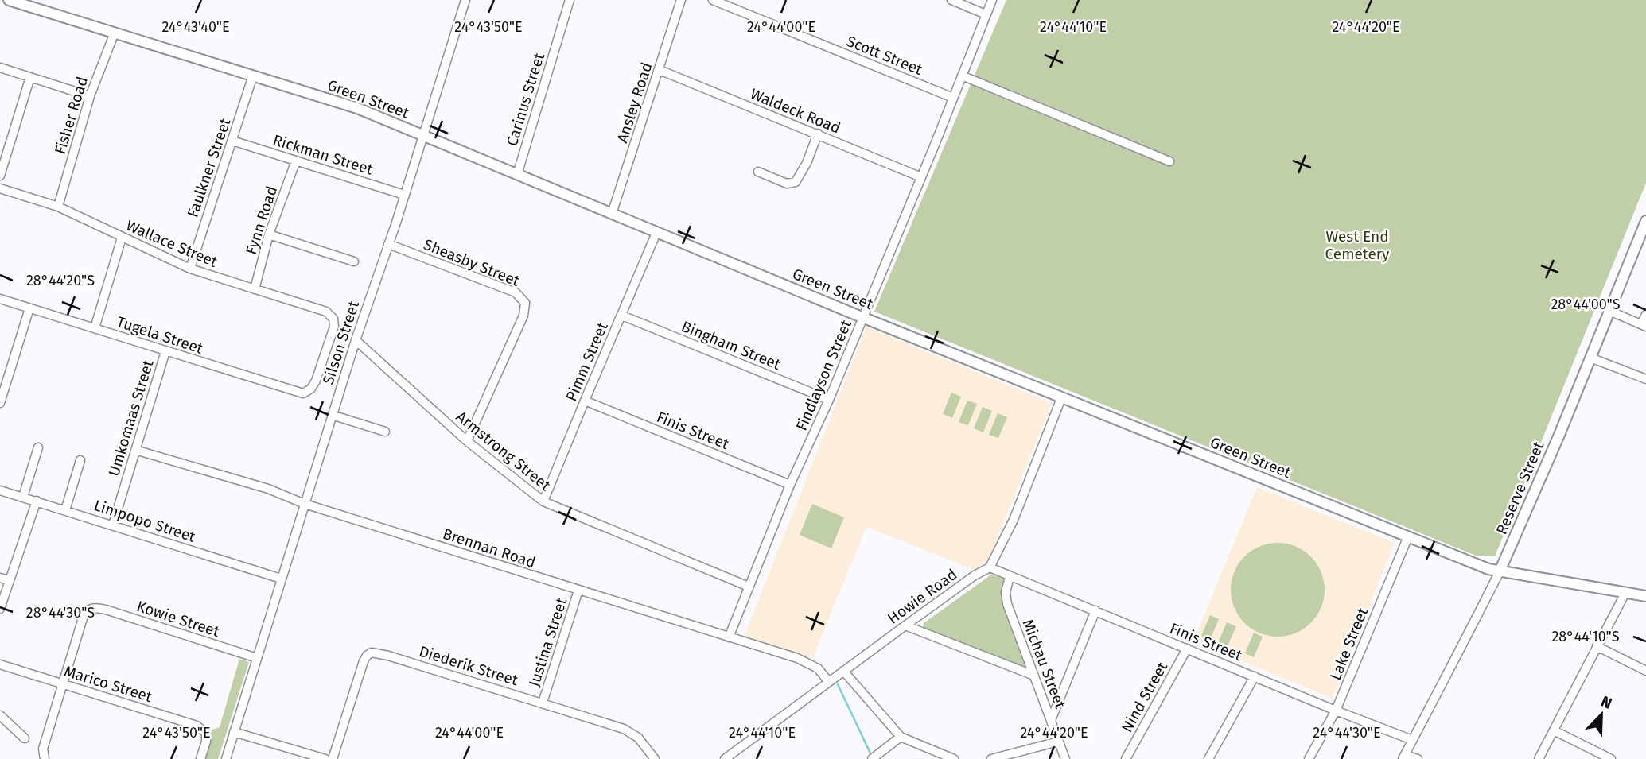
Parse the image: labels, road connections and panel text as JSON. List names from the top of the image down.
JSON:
{
  "streets": {
    "street": [
      "Scott Street",
      "Green Street",
      "Carinus Street",
      "Ansley Road",
      "Waldeck Road",
      "Fisher Road",
      "Rickman Street",
      "Faulkner Street",
      "Fynn Road",
      "Wallace Street",
      "Sheasby Street",
      "Tugela Street",
      "Silson Street",
      "Bingham Street",
      "Pimm Street",
      "Findlayson Street",
      "Umkomaas Street",
      "Finis Street",
      "Armstrong Street",
      "Reserve Street",
      "Limpopo Street",
      "Brennan Road",
      "Howie Road",
      "Kowie Street",
      "Justina Street",
      "Lake Street",
      "Michau Street",
      "Diederik Street",
      "Marico Street",
      "Nind Street"
    ]
  },
  "crossings": [
    ["Scott Street", "Findlayson Street"],
    ["Green Street", "Carinus Street"],
    ["Green Street", "Ansley Road"],
    ["Green Street", "Fisher Road"],
    ["Green Street", "Faulkner Street"],
    ["Green Street", "Silson Street"],
    ["Green Street", "Pimm Street"],
    ["Green Street", "Findlayson Street"],
    ["Green Street", "Reserve Street"],
    ["Green Street", "Lake Street"],
    ["Ansley Road", "Waldeck Road"],
    ["Waldeck Road", "Findlayson Street"],
    ["Fisher Road", "Wallace Street"],
    ["Rickman Street", "Faulkner Street"],
    ["Rickman Street", "Fynn Road"],
    ["Rickman Street", "Silson Street"],
    ["Faulkner Street", "Wallace Street"],
    ["Fynn Road", "Wallace Street"],
    ["Wallace Street", "Tugela Street"],
    ["Sheasby Street", "Silson Street"],
    ["Sheasby Street", "Armstrong Street"],
    ["Tugela Street", "Umkomaas Street"],
    ["Silson Street", "Armstrong Street"],
    ["Silson Street", "Limpopo Street"],
    ["Silson Street", "Brennan Road"],
    ["Silson Street", "Kowie Street"],
    ["Bingham Street", "Pimm Street"],
    ["Bingham Street", "Findlayson Street"],
    ["Pimm Street", "Finis Street"],
    ["Pimm Street", "Armstrong Street"],
    ["Findlayson Street", "Finis Street"],
    ["Findlayson Street", "Armstrong Street"],
    ["Findlayson Street", "Brennan Road"],
    ["Umkomaas Street", "Limpopo Street"],
    ["Umkomaas Street", "Brennan Road"],
    ["Finis Street", "Reserve Street"],
    ["Finis Street", "Howie Road"],
    ["Finis Street", "Lake Street"],
    ["Finis Street", "Michau Street"],
    ["Finis Street", "Nind Street"],
    ["Brennan Road", "Howie Road"],
    ["Brennan Road", "Justina Street"],
    ["Kowie Street", "Marico Street"],
    ["Justina Street", "Diederik Street"]
  ],
  "parks": ["West End Cemetery"],
  "north": "top right",
  "coordinates": [
    "24°43'40\"E",
    "24°43'50\"E",
    "24°44'00\"E",
    "24°44'10\"E",
    "24°44'20\"E",
    "28°44'20\"S",
    "28°44'00\"S",
    "28°44'30\"S",
    "28°44'10\"S",
    "24°44'30\"E"
  ]
}
